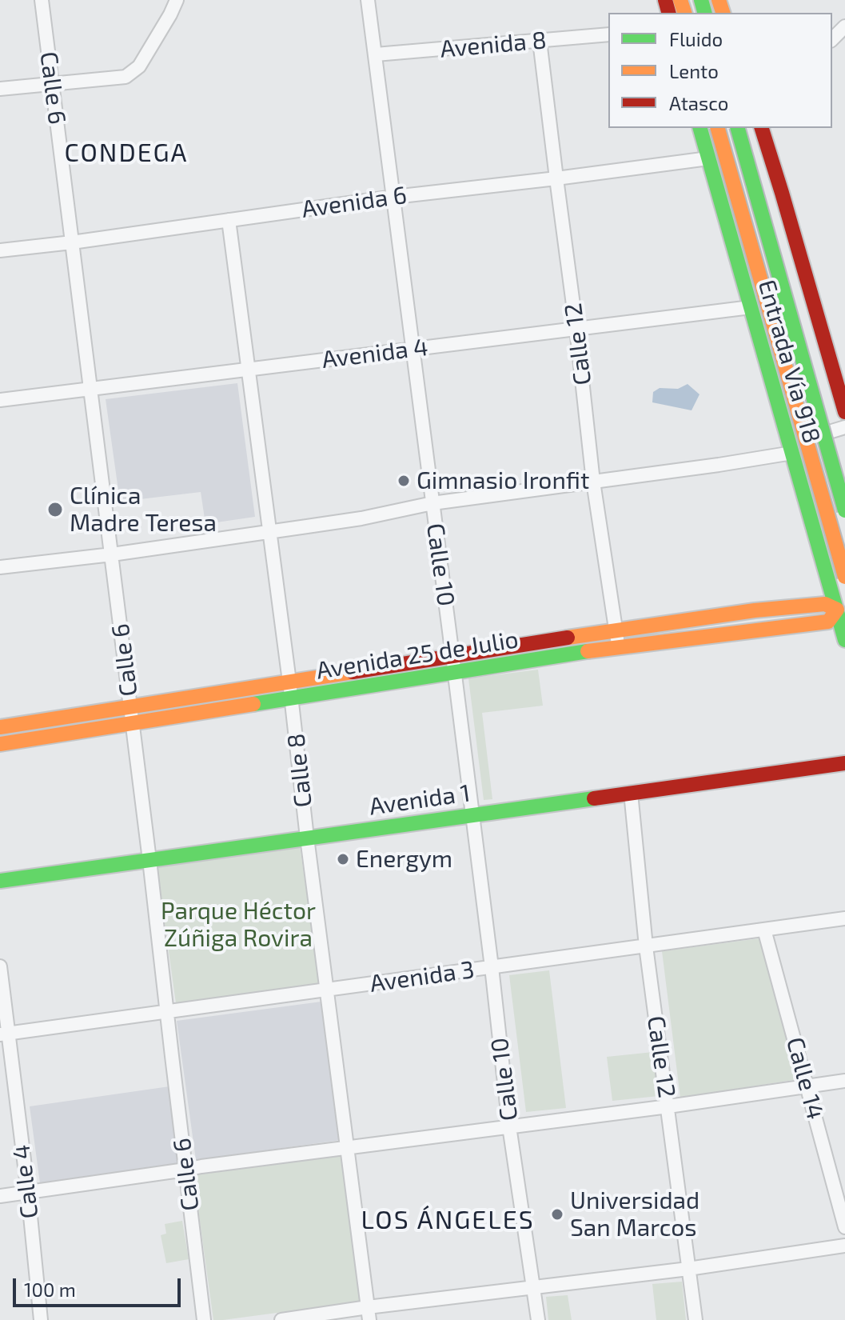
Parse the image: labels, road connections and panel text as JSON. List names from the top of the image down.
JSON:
{
  "streets": {
    "main road": ["Entrada Vía 918", "Avenida 25 de Julio", "Avenida 1"],
    "street": [
      "Avenida 8",
      "Calle 6",
      "Avenida 6",
      "Calle 12",
      "Avenida 4",
      "Calle 10",
      "Calle 8",
      "Avenida 3",
      "Calle 14",
      "Calle 4"
    ]
  },
  "crossings": [
    ["Avenida 8", "Calle 12"],
    ["Avenida 8", "Calle 10"],
    ["Calle 6", "Avenida 6"],
    ["Calle 6", "Avenida 4"],
    ["Calle 6", "Avenida 25 de Julio"],
    ["Calle 6", "Avenida 1"],
    ["Calle 6", "Avenida 3"],
    ["Avenida 6", "Calle 12"],
    ["Avenida 6", "Entrada Vía 918"],
    ["Avenida 6", "Calle 10"],
    ["Avenida 6", "Calle 8"],
    ["Calle 12", "Avenida 4"],
    ["Calle 12", "Avenida 25 de Julio"],
    ["Calle 12", "Avenida 1"],
    ["Calle 12", "Avenida 3"],
    ["Avenida 4", "Entrada Vía 918"],
    ["Avenida 4", "Calle 10"],
    ["Avenida 4", "Calle 8"],
    ["Entrada Vía 918", "Avenida 25 de Julio"],
    ["Calle 10", "Avenida 25 de Julio"],
    ["Calle 10", "Avenida 1"],
    ["Calle 10", "Avenida 3"],
    ["Avenida 25 de Julio", "Calle 8"],
    ["Calle 8", "Avenida 1"],
    ["Calle 8", "Avenida 3"],
    ["Avenida 3", "Calle 14"],
    ["Avenida 3", "Calle 4"]
  ],
  "districts": ["CONDEGA", "LOS ÁNGELES"],
  "parks": ["Parque Héctor Zúñiga Rovira"],
  "places": [
    "Gimnasio Ironfit",
    "Clínica Madre Teresa",
    "Energym",
    "Universidad San Marcos"
  ],
  "legend": ["Fluido", "Lento", "Atasco"],
  "scale_bar": "100 m"
}
